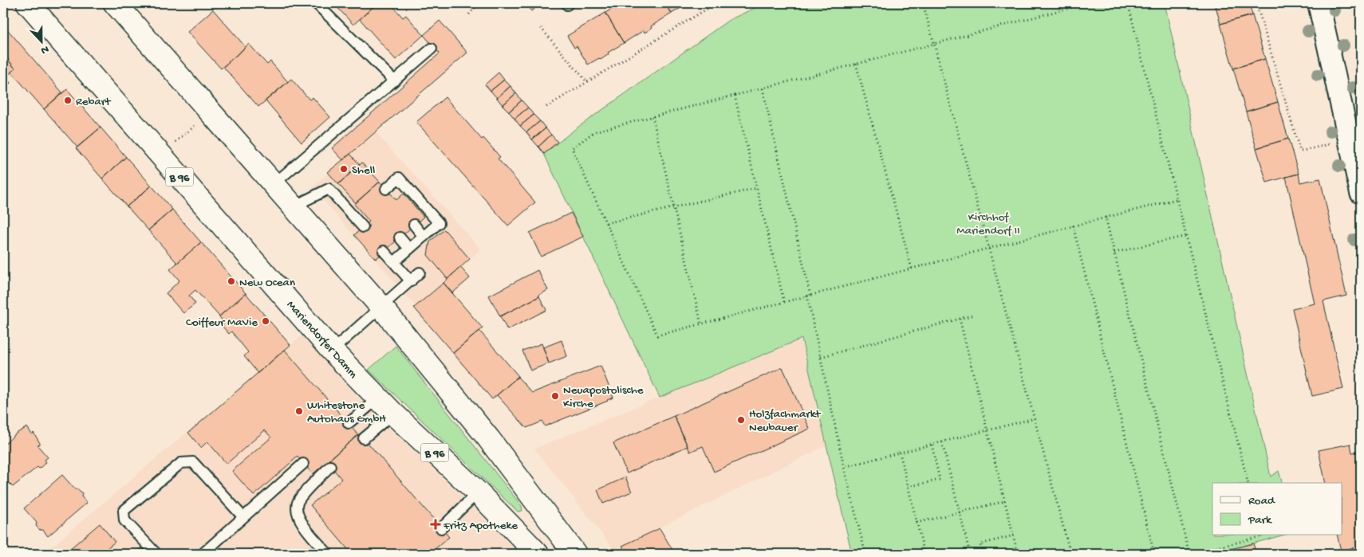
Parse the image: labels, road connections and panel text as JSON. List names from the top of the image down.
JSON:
{
  "streets": {
    "main road": ["B 96", "Mariendorfer Damm"]
  },
  "parks": ["Kirchhof Mariendorf II"],
  "places": {
    "other": [
      "Rebart",
      "Shell",
      "New Ocean",
      "Coiffeur MaVie",
      "Neuapostolische Kirche",
      "Whitestone Autohaus GmbH",
      "Holzfachmarkt Neubauer"
    ],
    "health": ["Fritz Apotheke"]
  },
  "legend": ["Road", "Park"],
  "north": "bottom"
}
